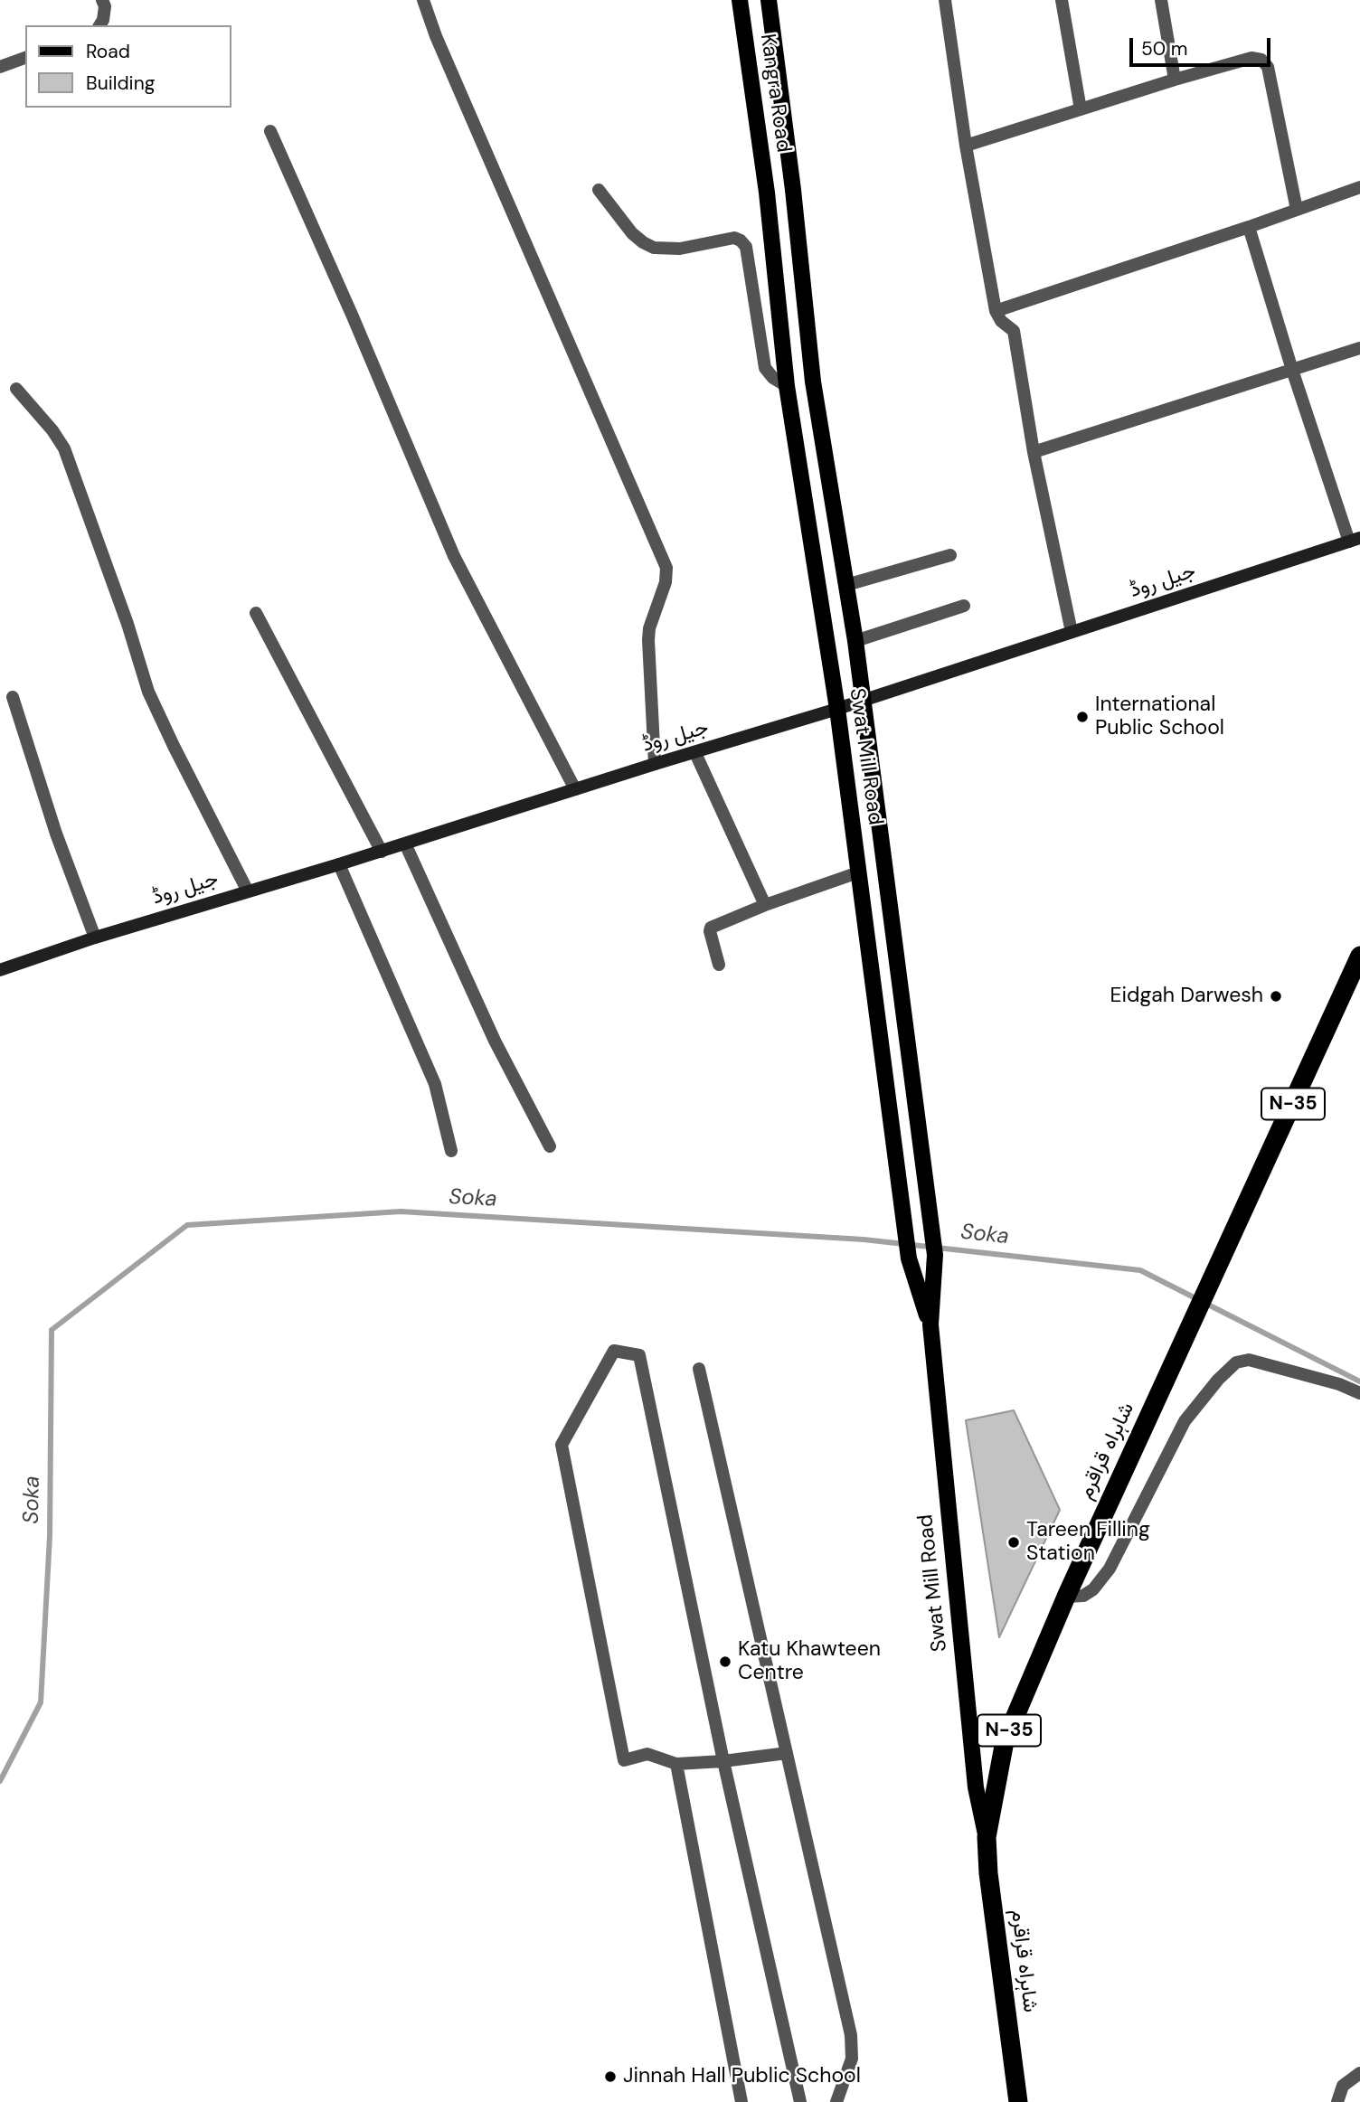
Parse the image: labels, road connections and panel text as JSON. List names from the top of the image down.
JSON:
{
  "streets": {
    "highway": ["N-35", "شاہراہ قراقرم"],
    "main road": ["Kangra Road", "Swat Mill Road"],
    "street": ["جیل روڈ"]
  },
  "crossings": [
    ["Kangra Road", "Swat Mill Road"],
    ["جیل روڈ", "Swat Mill Road"],
    ["Swat Mill Road", "شاہراہ قراقرم"]
  ],
  "water": ["Soka"],
  "places": [
    "International Public School",
    "Eidgah Darwesh",
    "Tareen Filling Station",
    "Katu Khawteen Centre",
    "Jinnah Hall Public School"
  ],
  "legend": ["Road", "Building"],
  "scale_bar": "50 m"
}
